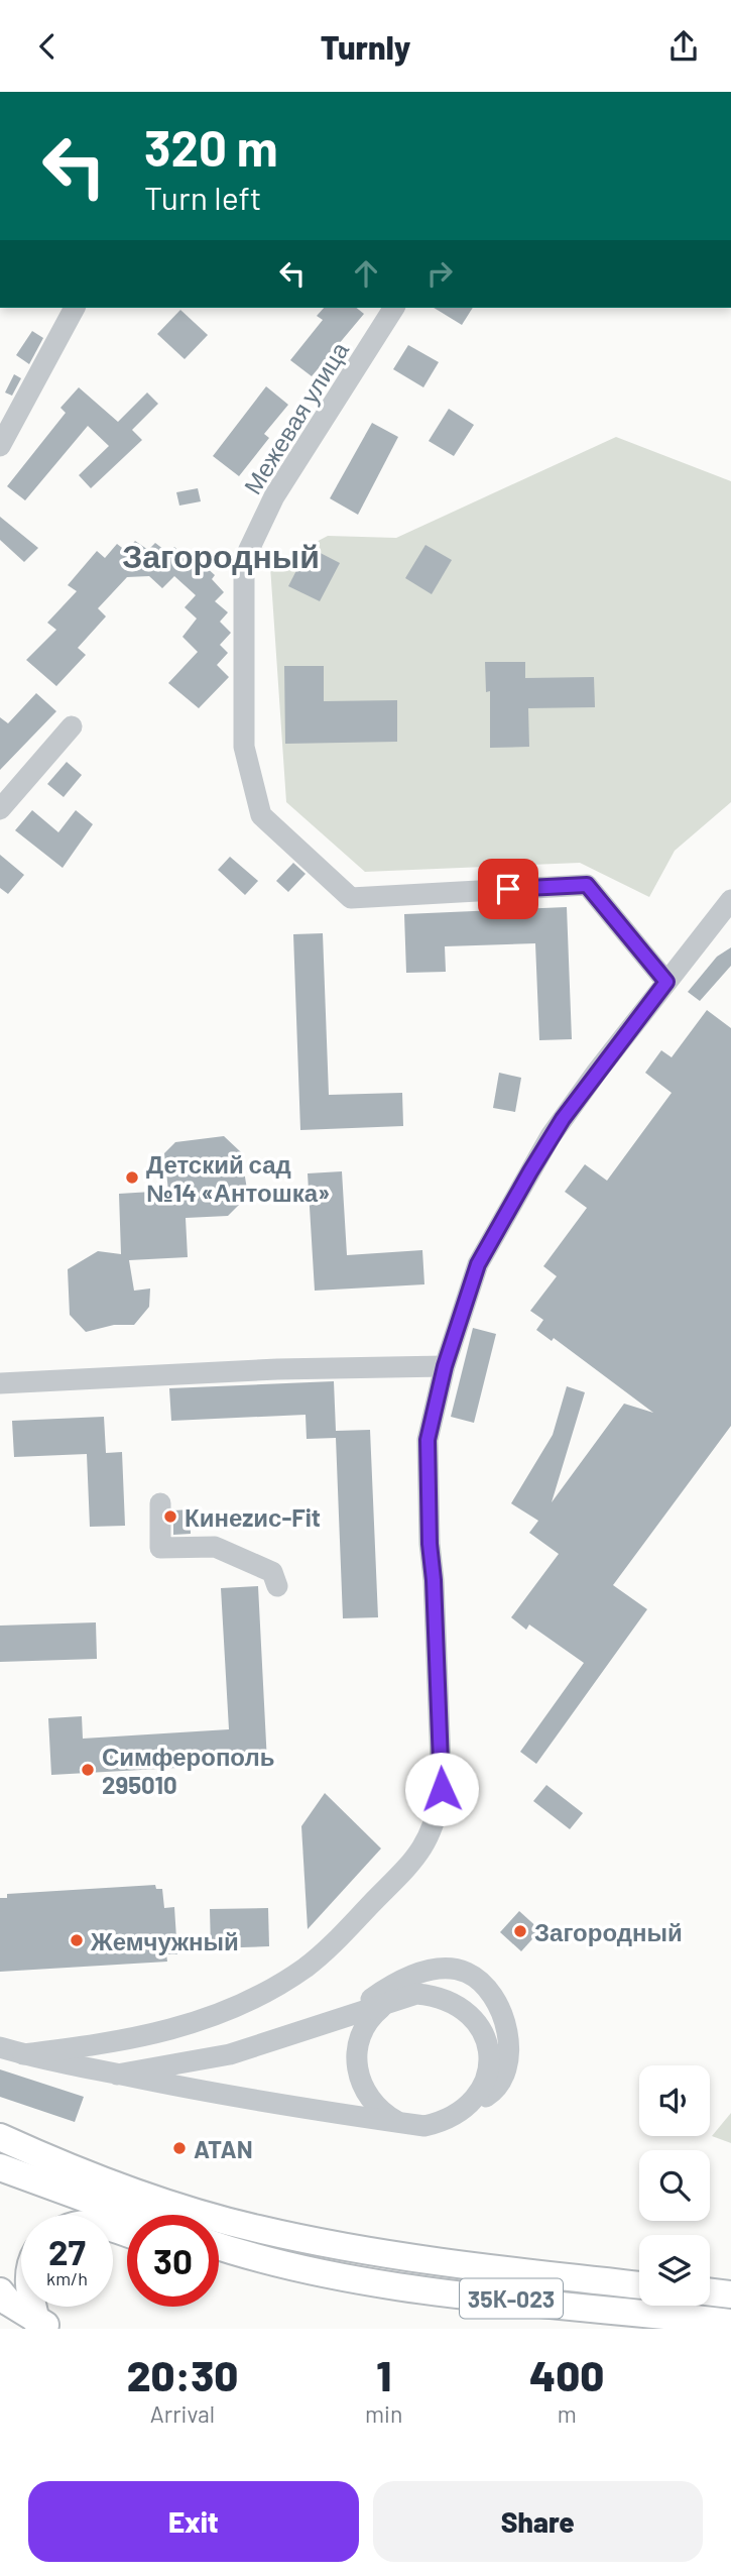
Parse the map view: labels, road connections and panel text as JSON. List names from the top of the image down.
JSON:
{
  "streets": {
    "main road": ["35К-023"],
    "street": ["Межевая улица"]
  },
  "districts": ["Загородный"],
  "places": [
    "Детский сад №14 «Антошка»",
    "Кинеzис-Fit",
    "Симферополь 295010",
    "Загородный",
    "Жемчужный",
    "ATAN"
  ],
  "page": {
    "header": "Turnly",
    "turn": ["320 m", "Turn left"],
    "speed": "27 km/h",
    "limit": "30",
    "eta": [
      "20:30",
      "Arrival",
      "1",
      "min",
      "400",
      "m"
    ],
    "buttons": ["Exit", "Share"]
  }
}
